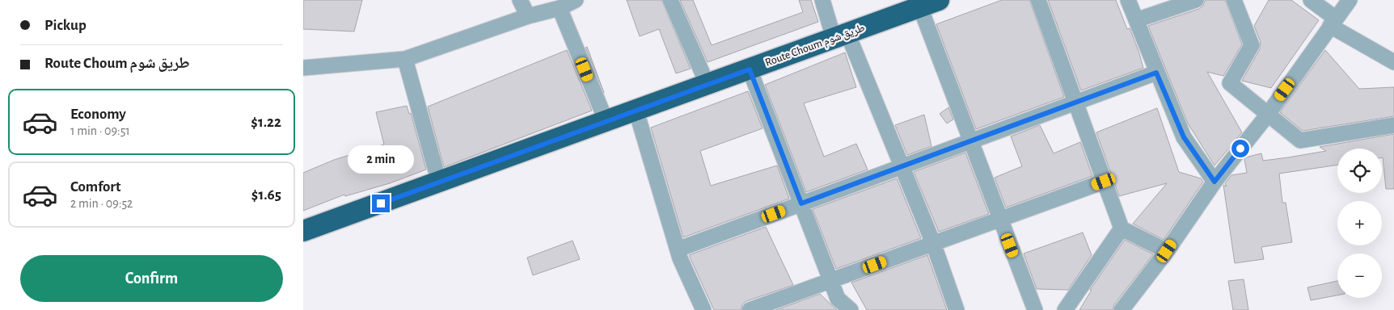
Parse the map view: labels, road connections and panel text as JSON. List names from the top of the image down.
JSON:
{
  "streets": {
    "highway": ["Route Choum طريق شوم"]
  },
  "page": {
    "banner": ["Pickup", "Route Choum طريق شوم"],
    "list": [
      {
        "name": "Economy",
        "note": "1 min · 09:51",
        "value": "$1.22"
      },
      {
        "name": "Comfort",
        "note": "2 min · 09:52",
        "value": "$1.65"
      }
    ],
    "bubble": "2 min",
    "map_buttons": ["+", "−"],
    "buttons": "Confirm"
  }
}
